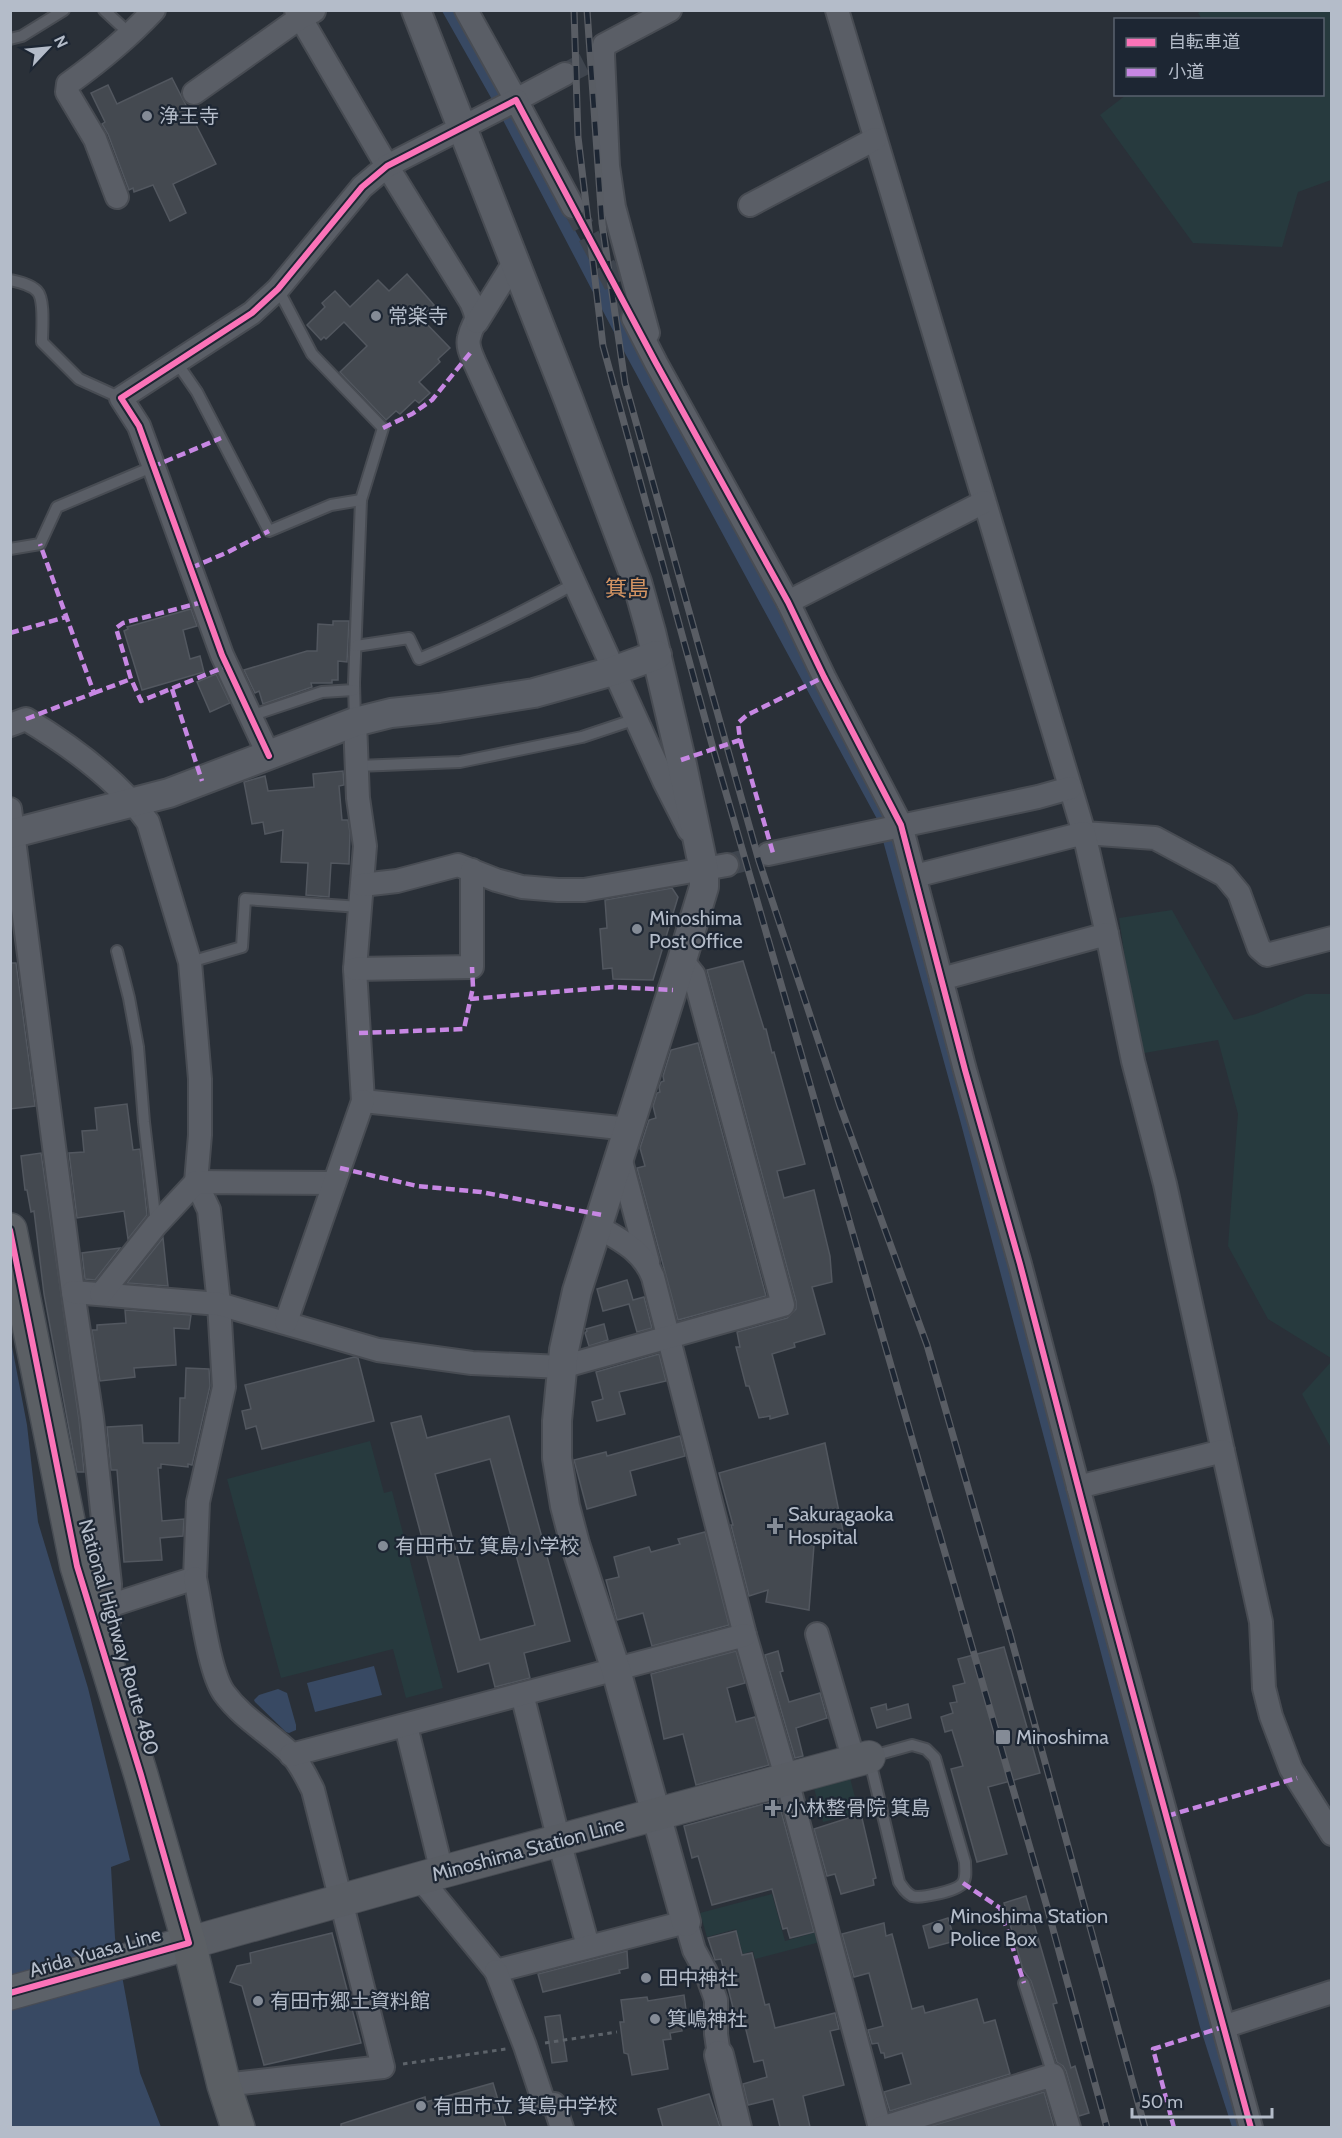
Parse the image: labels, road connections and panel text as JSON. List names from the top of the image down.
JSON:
{
  "streets": {
    "highway": ["National Highway Route 480"],
    "main road": ["Minoshima Station Line", "Arida Yuasa Line"]
  },
  "crossings": [
    ["National Highway Route 480", "Minoshima Station Line"],
    ["National Highway Route 480", "Arida Yuasa Line"],
    ["Minoshima Station Line", "Arida Yuasa Line"]
  ],
  "districts": ["箕島"],
  "places": {
    "other": [
      "浄王寺",
      "常楽寺",
      "Minoshima Post Office",
      "有田市立 箕島小学校",
      "Minoshima Station Police Box",
      "田中神社",
      "有田市郷土資料館",
      "箕嶋神社",
      "有田市立 箕島中学校"
    ],
    "health": ["Sakuragaoka Hospital", "小林整骨院 箕島"],
    "transit": ["Minoshima"]
  },
  "legend": ["自転車道", "小道"],
  "scale_bar": "50 m",
  "north": "top right"
}
